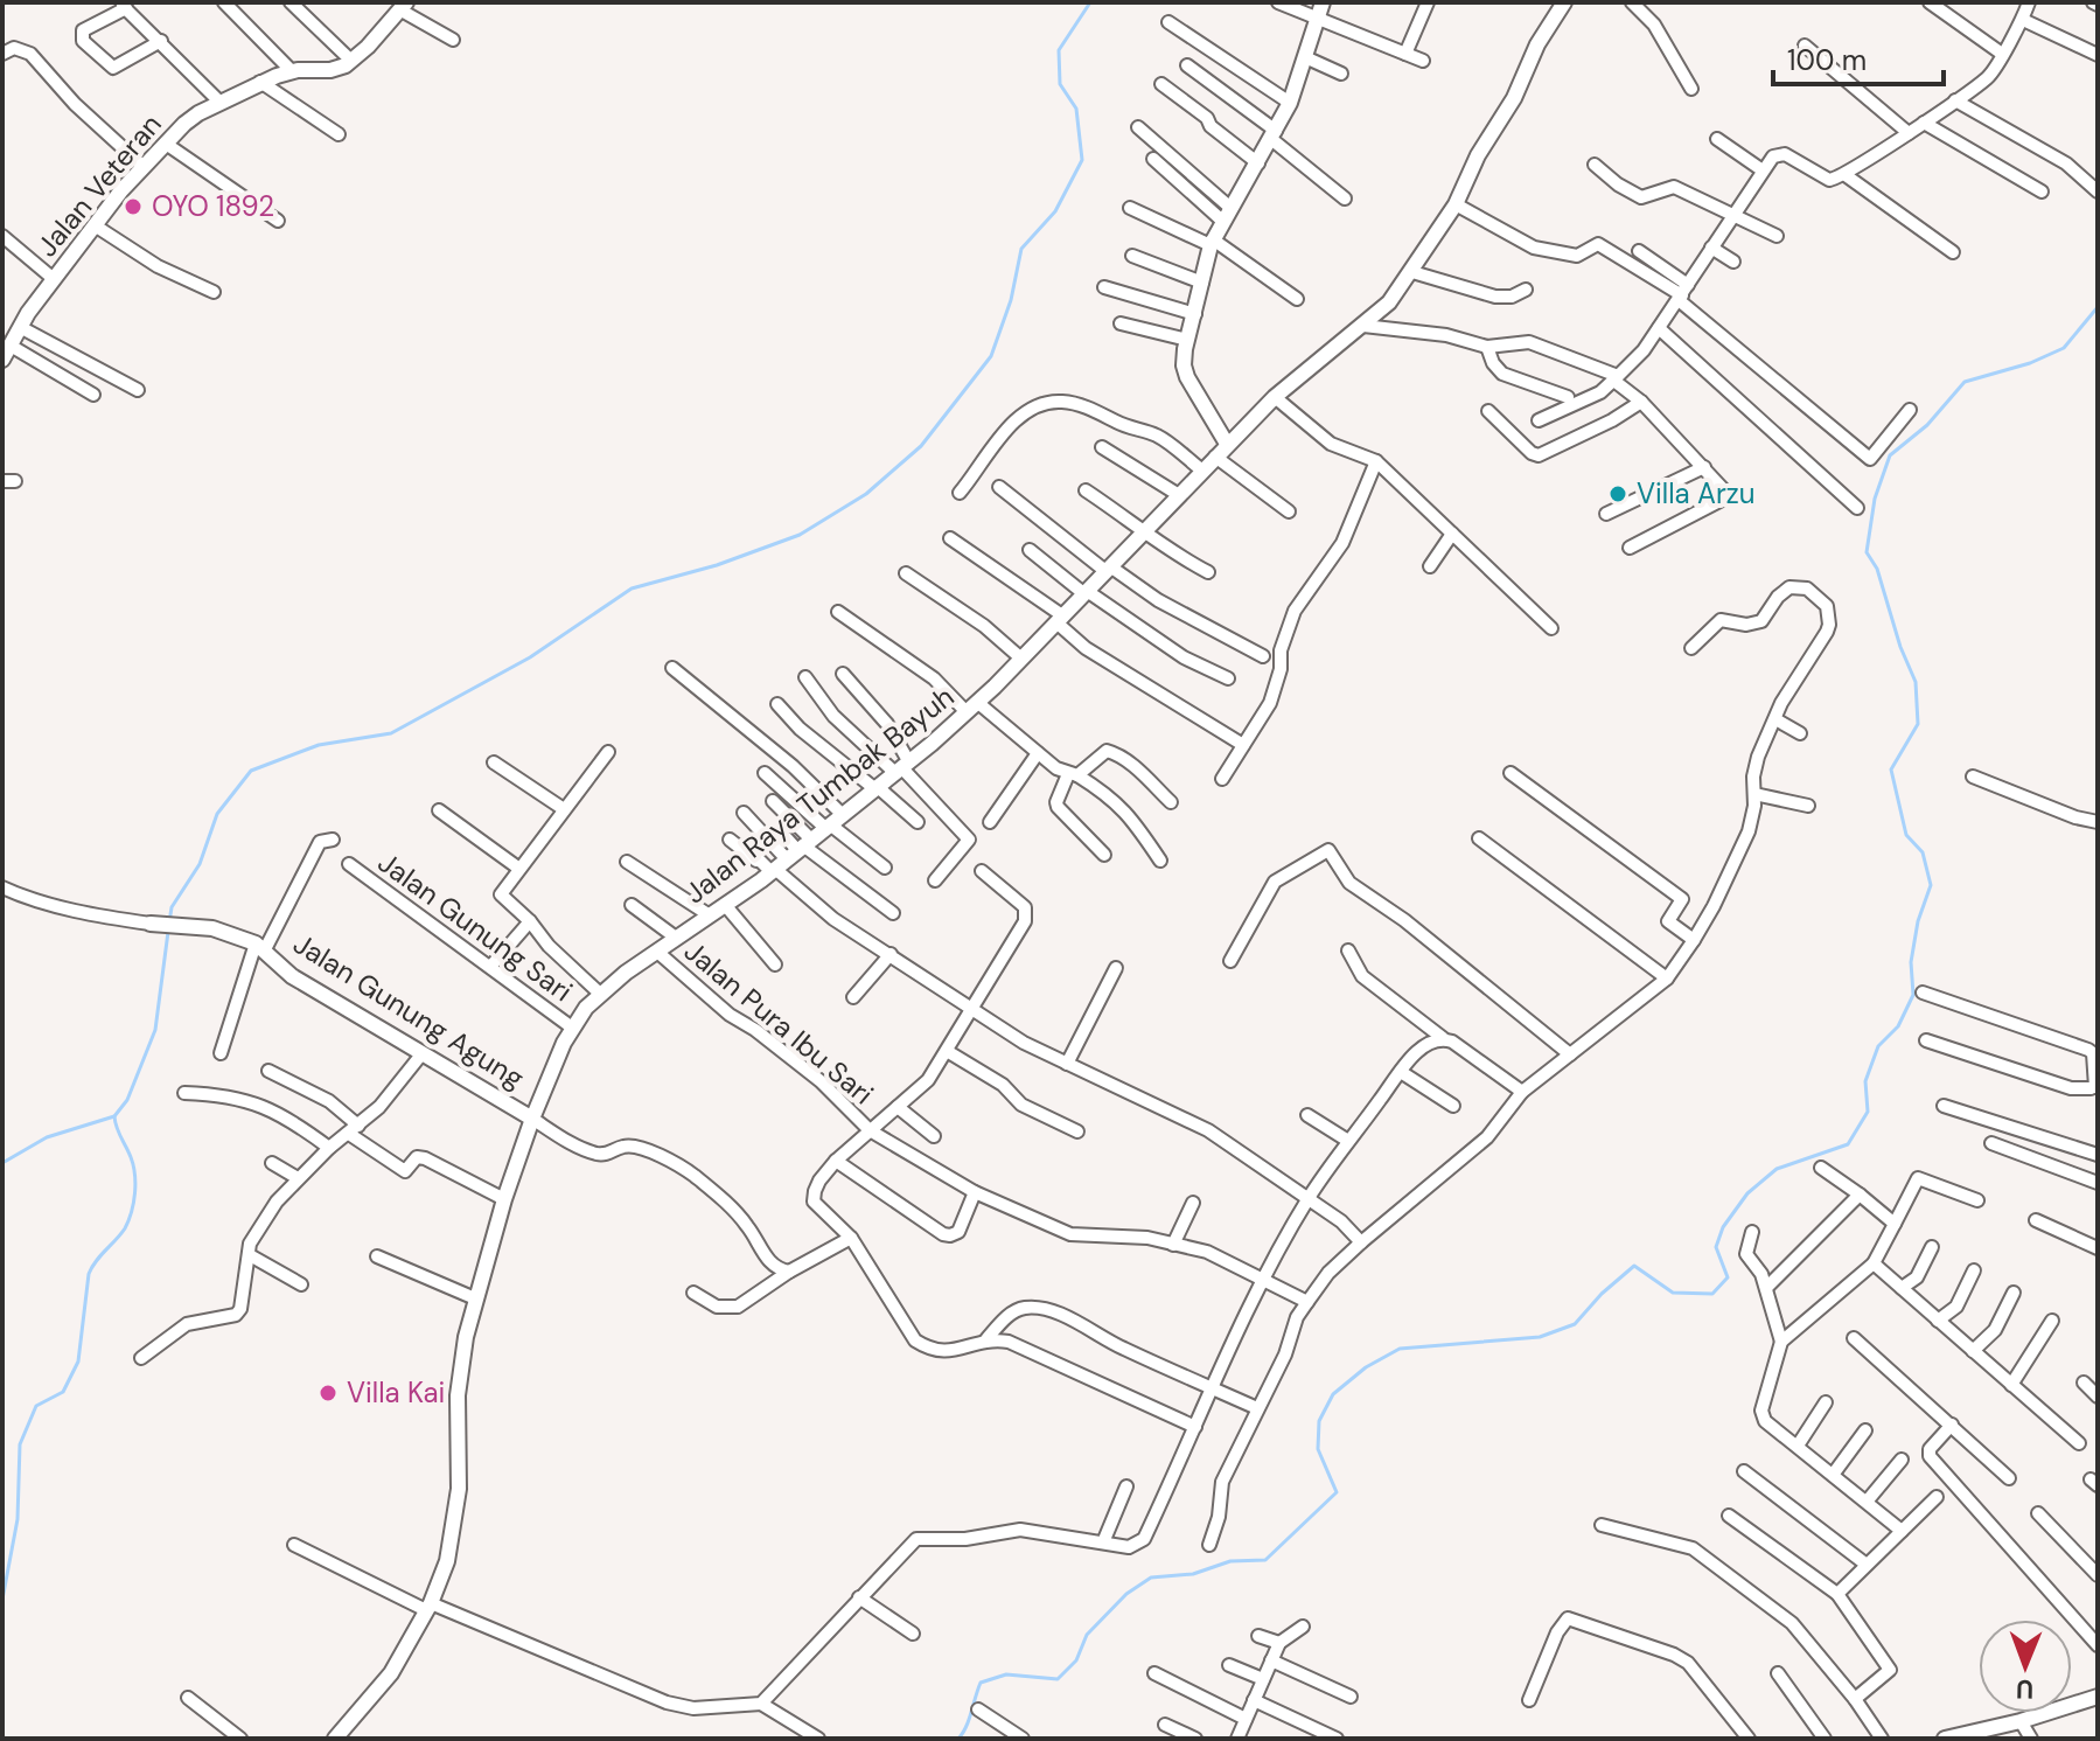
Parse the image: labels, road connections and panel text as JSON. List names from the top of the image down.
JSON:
{
  "streets": {
    "street": [
      "Jalan Veteran",
      "Jalan Raya Tumbak Bayuh",
      "Jalan Gunung Sari",
      "Jalan Gunung Agung",
      "Jalan Pura Ibu Sari"
    ]
  },
  "crossings": [
    ["Jalan Raya Tumbak Bayuh", "Jalan Gunung Sari"],
    ["Jalan Raya Tumbak Bayuh", "Jalan Gunung Agung"],
    ["Jalan Raya Tumbak Bayuh", "Jalan Pura Ibu Sari"]
  ],
  "places": ["OYO 1892", "Villa Arzu", "Villa Kai"],
  "scale_bar": "100 m",
  "north": "bottom"
}
